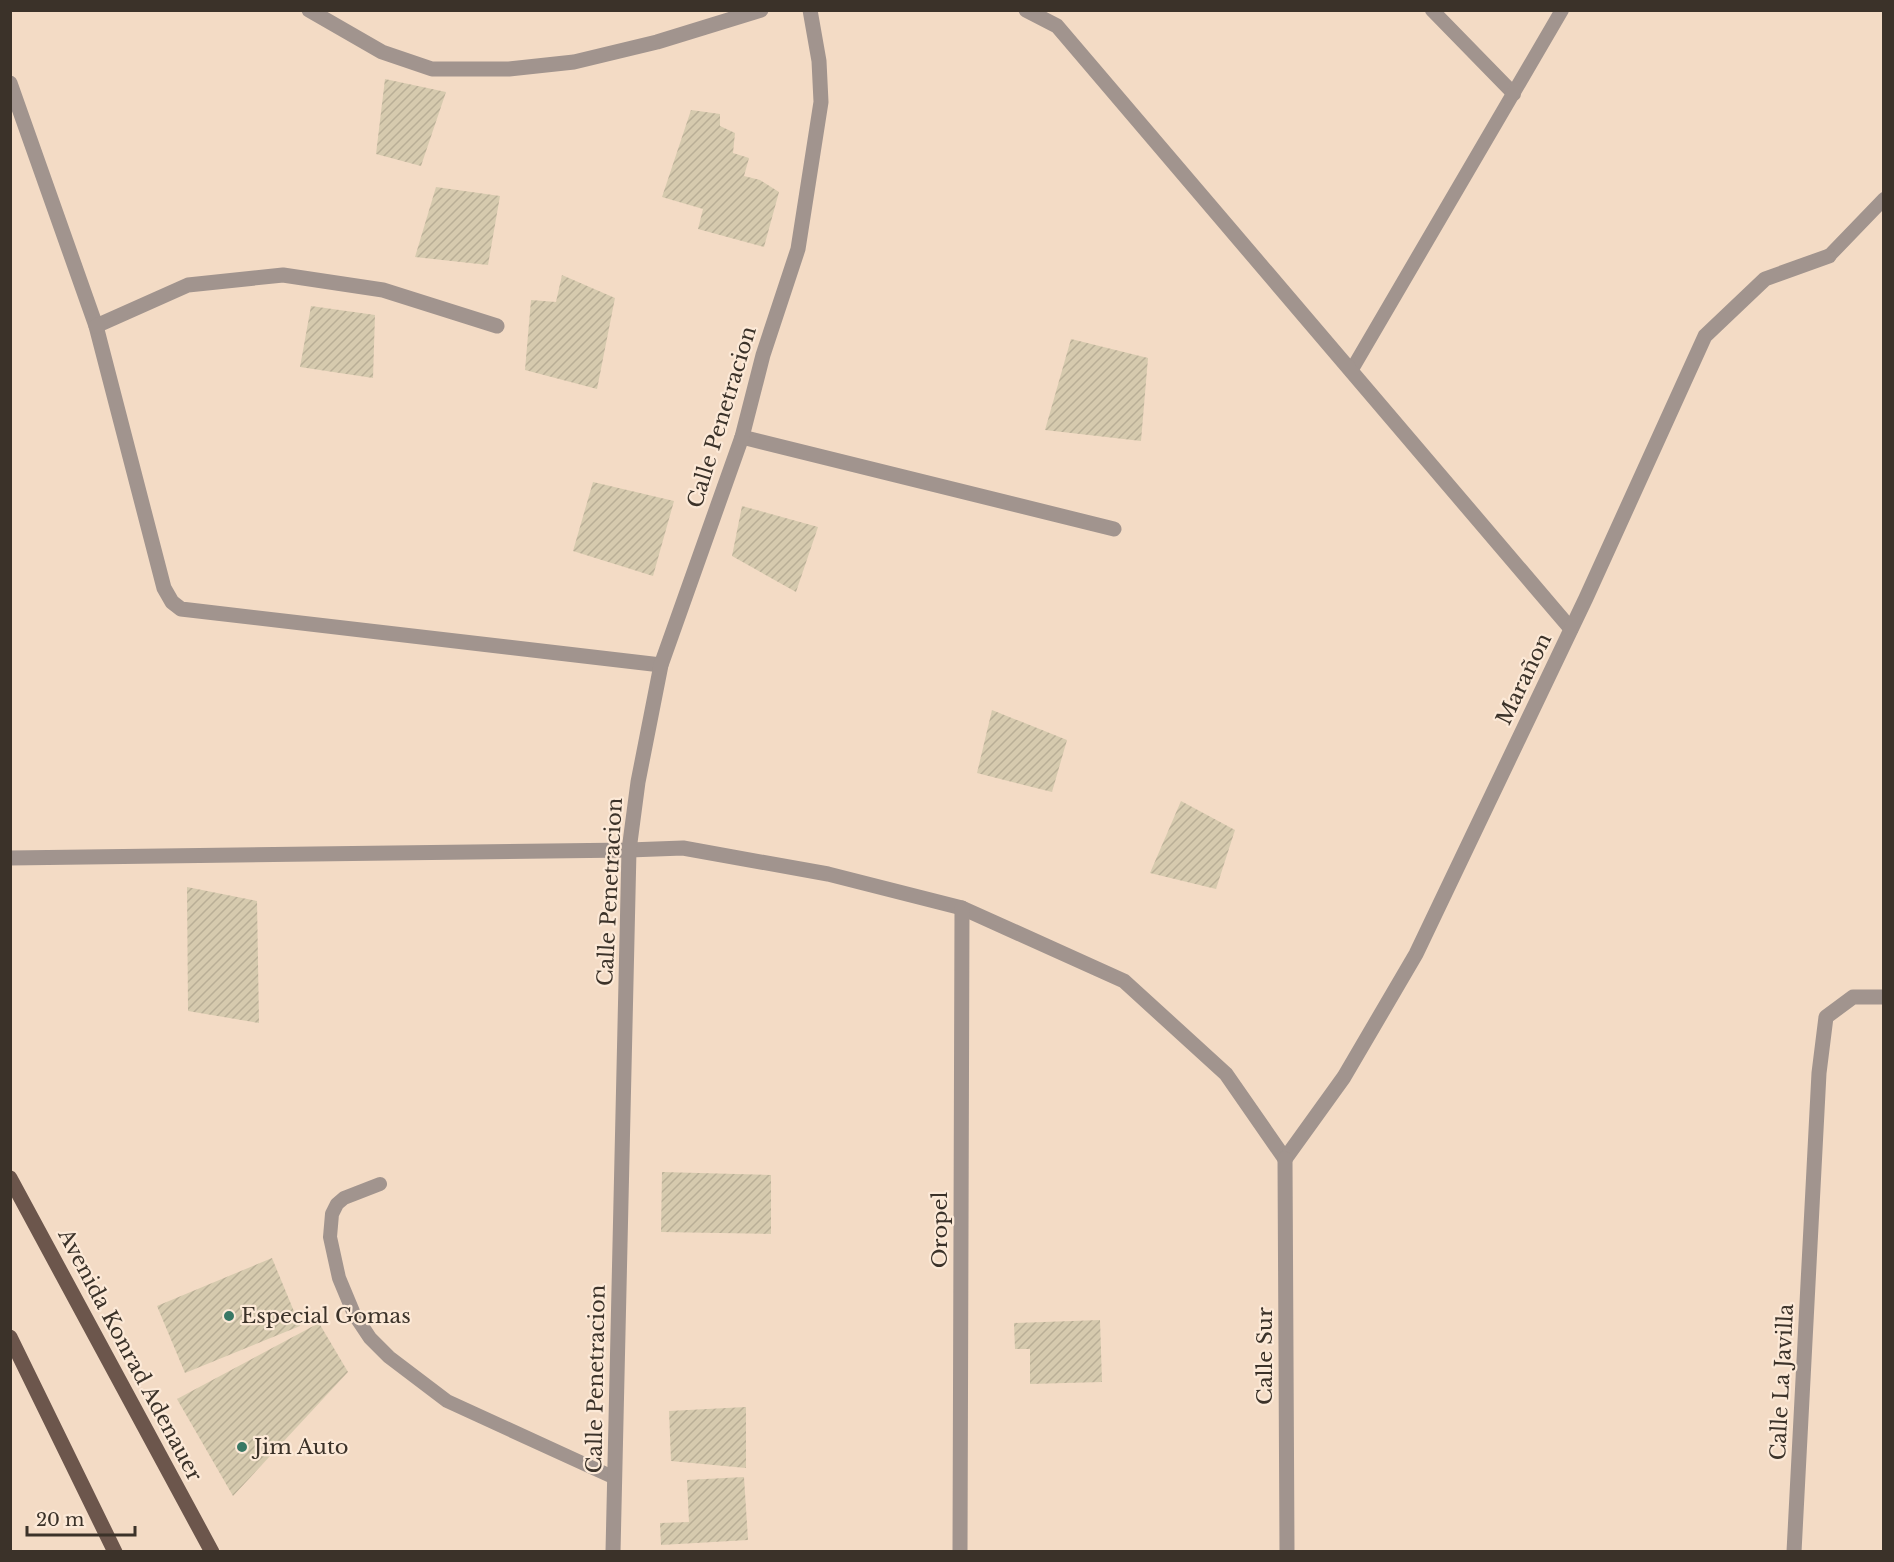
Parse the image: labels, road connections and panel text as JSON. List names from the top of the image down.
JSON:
{
  "streets": {
    "main road": ["Avenida Konrad Adenauer"],
    "street": [
      "Calle Penetracion",
      "Marañon",
      "Oropel",
      "Calle Sur",
      "Calle La Javilla"
    ]
  },
  "crossings": [
    ["Marañon", "Calle Sur"]
  ],
  "places": ["Especial Gomas", "Jim Auto"],
  "scale_bar": "20 m"
}
